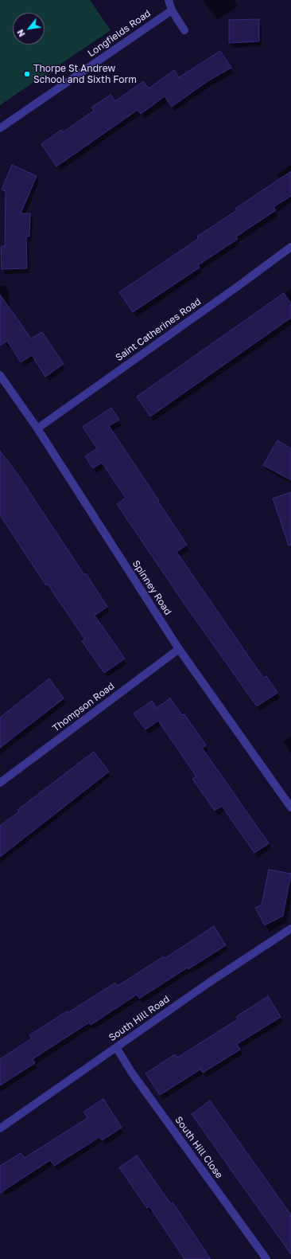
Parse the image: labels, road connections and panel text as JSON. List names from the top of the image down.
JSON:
{
  "streets": {
    "street": [
      "Longfields Road",
      "Saint Catherines Road",
      "Spinney Road",
      "Thompson Road",
      "South Hill Road",
      "South Hill Close"
    ]
  },
  "crossings": [
    ["Saint Catherines Road", "Spinney Road"],
    ["Spinney Road", "Thompson Road"],
    ["South Hill Road", "South Hill Close"]
  ],
  "places": ["Thorpe St Andrew School and Sixth Form"],
  "north": "bottom left"
}
